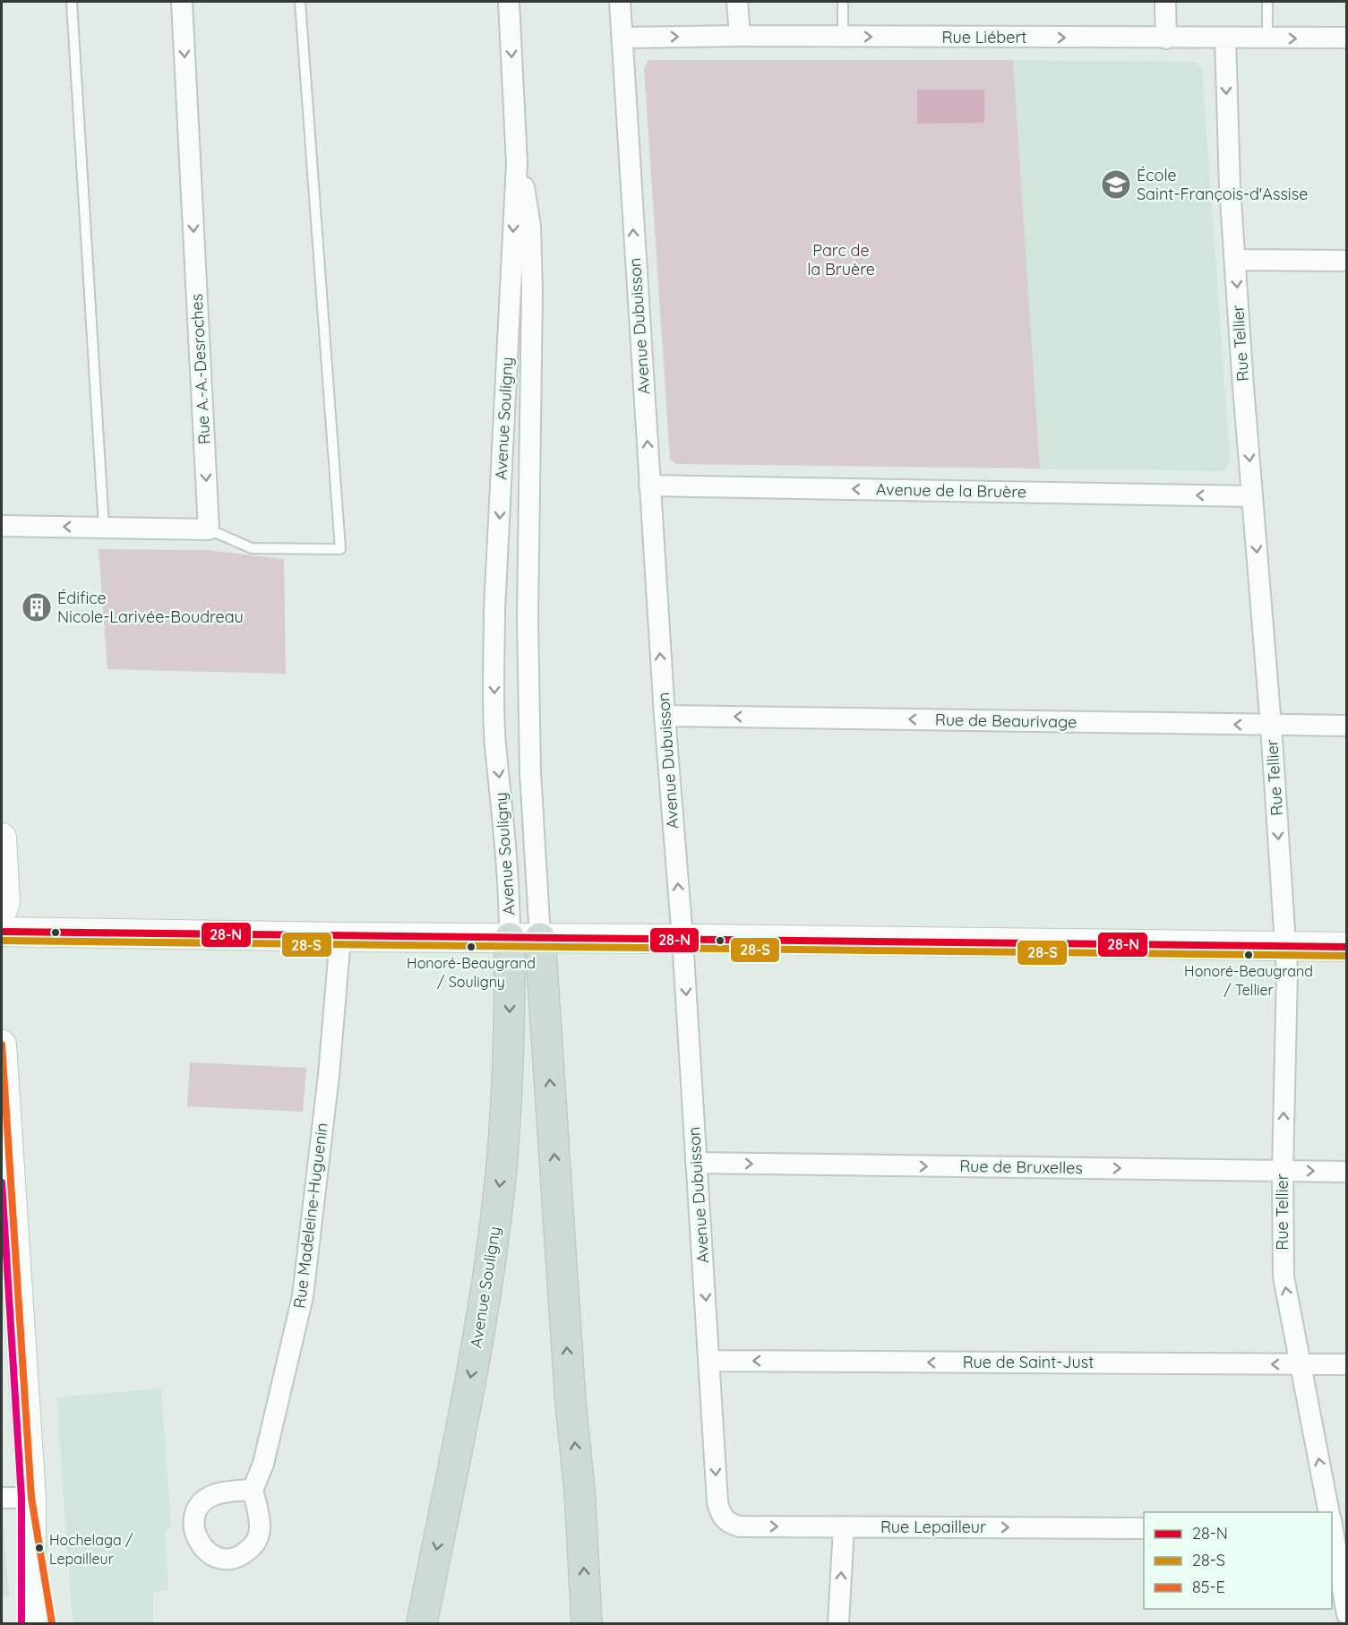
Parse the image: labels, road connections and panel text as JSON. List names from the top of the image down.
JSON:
{
  "streets": {
    "highway": ["Avenue Souligny"],
    "street": [
      "Rue Liébert",
      "Avenue Dubuisson",
      "Rue Tellier",
      "Rue A.-A.-Desroches",
      "Avenue de la Bruère",
      "Rue de Beaurivage",
      "Rue de Bruxelles",
      "Rue Madeleine-Huguenin",
      "Rue de Saint-Just",
      "Rue Lepailleur"
    ]
  },
  "crossings": [
    ["Rue Liébert", "Avenue Dubuisson"],
    ["Rue Liébert", "Rue Tellier"],
    ["Avenue Dubuisson", "Avenue de la Bruère"],
    ["Avenue Dubuisson", "Rue de Beaurivage"],
    ["Avenue Dubuisson", "Rue de Bruxelles"],
    ["Avenue Dubuisson", "Rue de Saint-Just"],
    ["Avenue Dubuisson", "Rue Lepailleur"],
    ["Rue Tellier", "Avenue de la Bruère"],
    ["Rue Tellier", "Rue de Beaurivage"],
    ["Rue Tellier", "Rue de Bruxelles"],
    ["Rue Tellier", "Rue de Saint-Just"]
  ],
  "one_way": [
    "Rue Liébert",
    "Rue A.-A.-Desroches",
    "Avenue de la Bruère",
    "Rue de Beaurivage",
    "Rue de Bruxelles",
    "Rue de Saint-Just",
    "Rue Lepailleur"
  ],
  "parks": ["Parc de la Bruère"],
  "places": {
    "school or university": ["École Saint-François-d'Assise"],
    "building": ["Édifice Nicole-Larivée-Boudreau"],
    "other": ["Honoré-Beaugrand / Souligny", "Honoré-Beaugrand / Tellier", "Hochelaga / Lepailleur"]
  },
  "lines": ["transit line 28-N", "transit line 28-S", "transit line 85-E"],
  "legend": ["28-N", "28-S", "85-E"]
}
